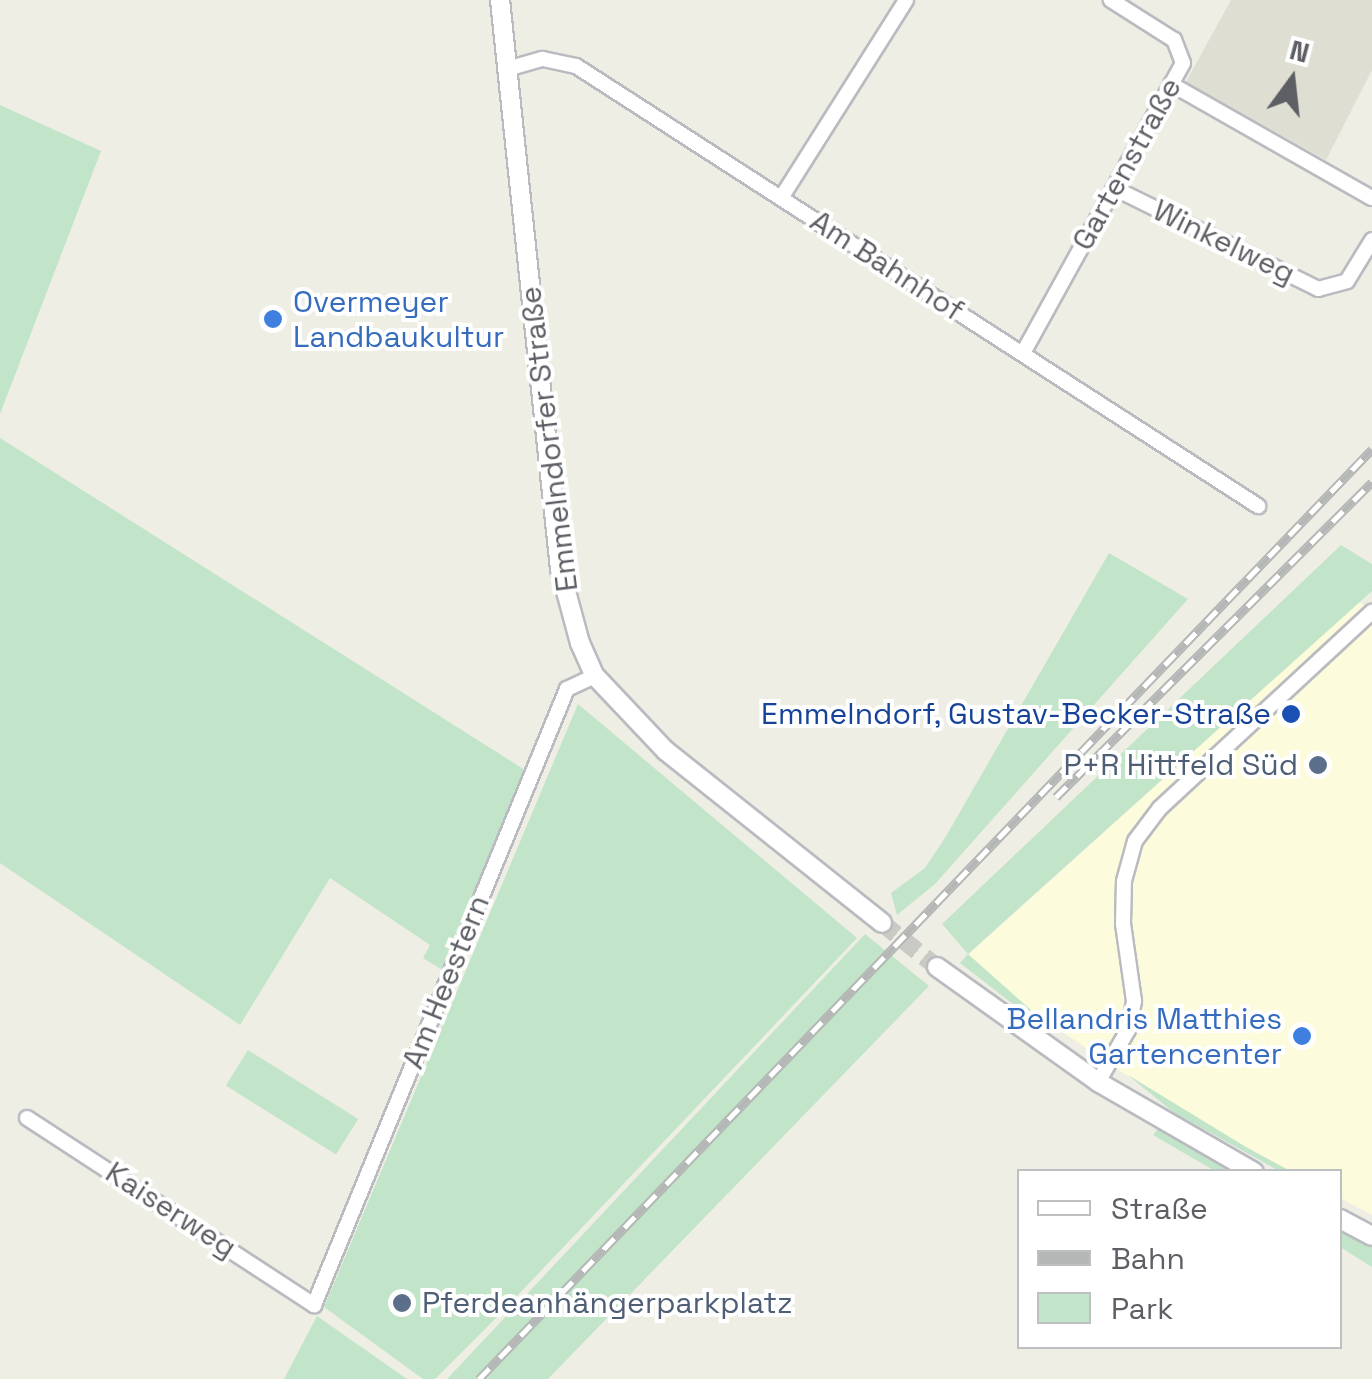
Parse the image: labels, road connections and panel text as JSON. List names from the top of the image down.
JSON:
{
  "streets": {
    "street": [
      "Gartenstraße",
      "Winkelweg",
      "Am Bahnhof",
      "Emmelndorfer Straße",
      "Am Heestern",
      "Kaiserweg"
    ]
  },
  "crossings": [
    ["Gartenstraße", "Winkelweg"],
    ["Gartenstraße", "Am Bahnhof"],
    ["Am Bahnhof", "Emmelndorfer Straße"],
    ["Emmelndorfer Straße", "Am Heestern"],
    ["Am Heestern", "Kaiserweg"]
  ],
  "places": [
    "Overmeyer Landbaukultur",
    "Emmelndorf, Gustav-Becker-Straße",
    "P+R Hittfeld Süd",
    "Bellandris Matthies Gartencenter",
    "Pferdeanhängerparkplatz"
  ],
  "legend": ["Straße", "Bahn", "Park"],
  "north": "top"
}
